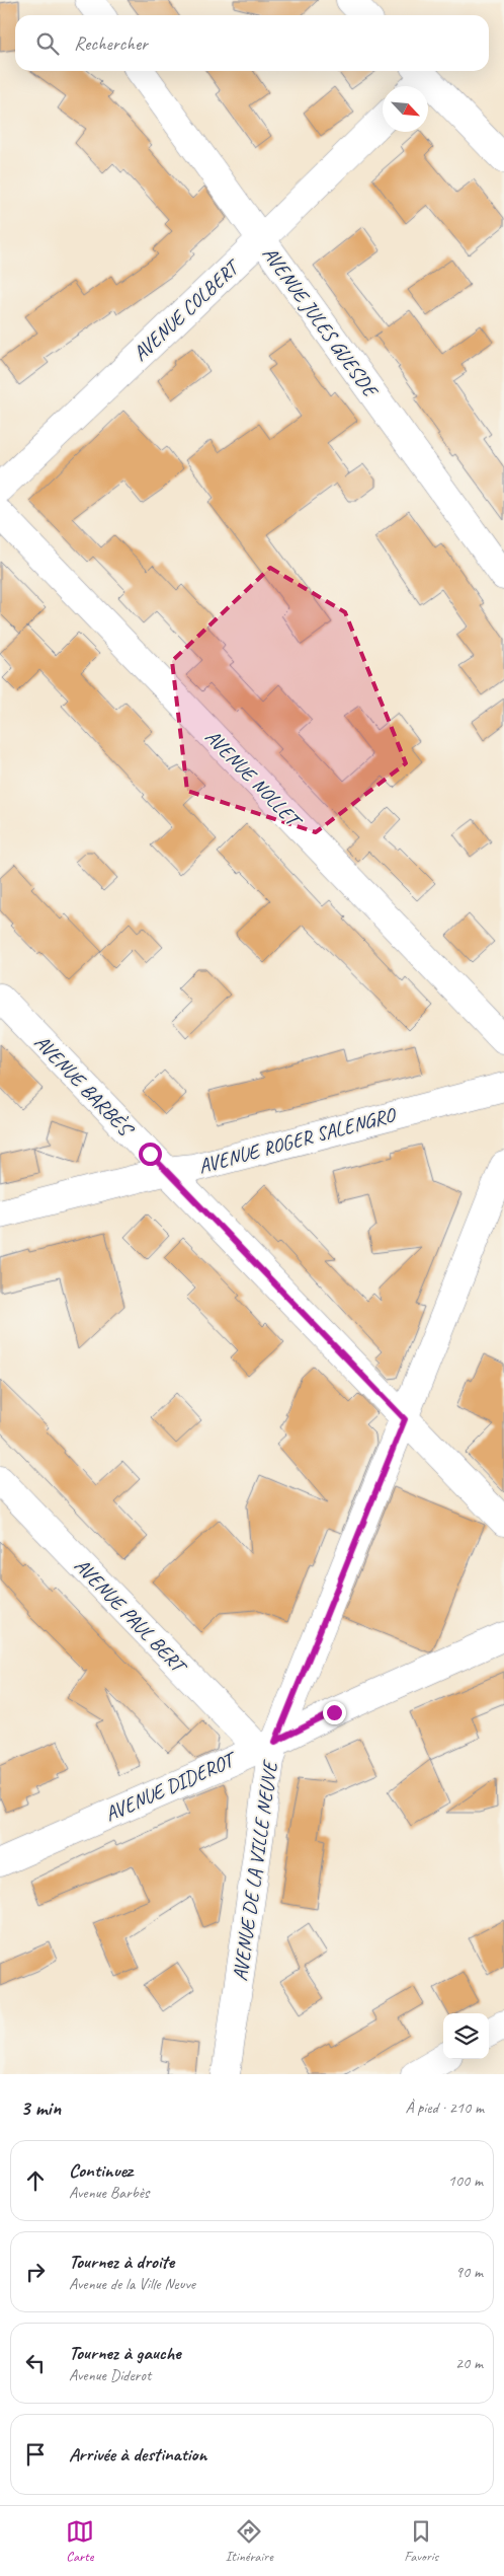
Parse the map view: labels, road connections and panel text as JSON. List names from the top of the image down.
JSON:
{
  "streets": {
    "street": [
      "AVENUE COLBERT",
      "AVENUE JULES GUESDE",
      "AVENUE NOLLET",
      "AVENUE BARBÈS",
      "AVENUE ROGER SALENGRO",
      "AVENUE PAUL BERT",
      "AVENUE DIDEROT",
      "AVENUE DE LA VILLE NEUVE"
    ]
  },
  "crossings": [
    ["AVENUE COLBERT", "AVENUE JULES GUESDE"],
    ["AVENUE BARBÈS", "AVENUE ROGER SALENGRO"],
    ["AVENUE BARBÈS", "AVENUE DE LA VILLE NEUVE"],
    ["AVENUE PAUL BERT", "AVENUE DIDEROT"],
    ["AVENUE PAUL BERT", "AVENUE DE LA VILLE NEUVE"],
    ["AVENUE DIDEROT", "AVENUE DE LA VILLE NEUVE"]
  ],
  "north": "bottom right",
  "page": {
    "search": "Rechercher",
    "heading": ["3 min", "À pied · 210 m"],
    "list": [
      ["Continuez", "Avenue Barbès", "100 m"],
      ["Tournez à droite", "Avenue de la Ville Neuve", "90 m"],
      ["Tournez à gauche", "Avenue Diderot", "20 m"],
      "Arrivée à destination"
    ],
    "nav": ["Carte", "Itinéraire", "Favoris"]
  }
}
